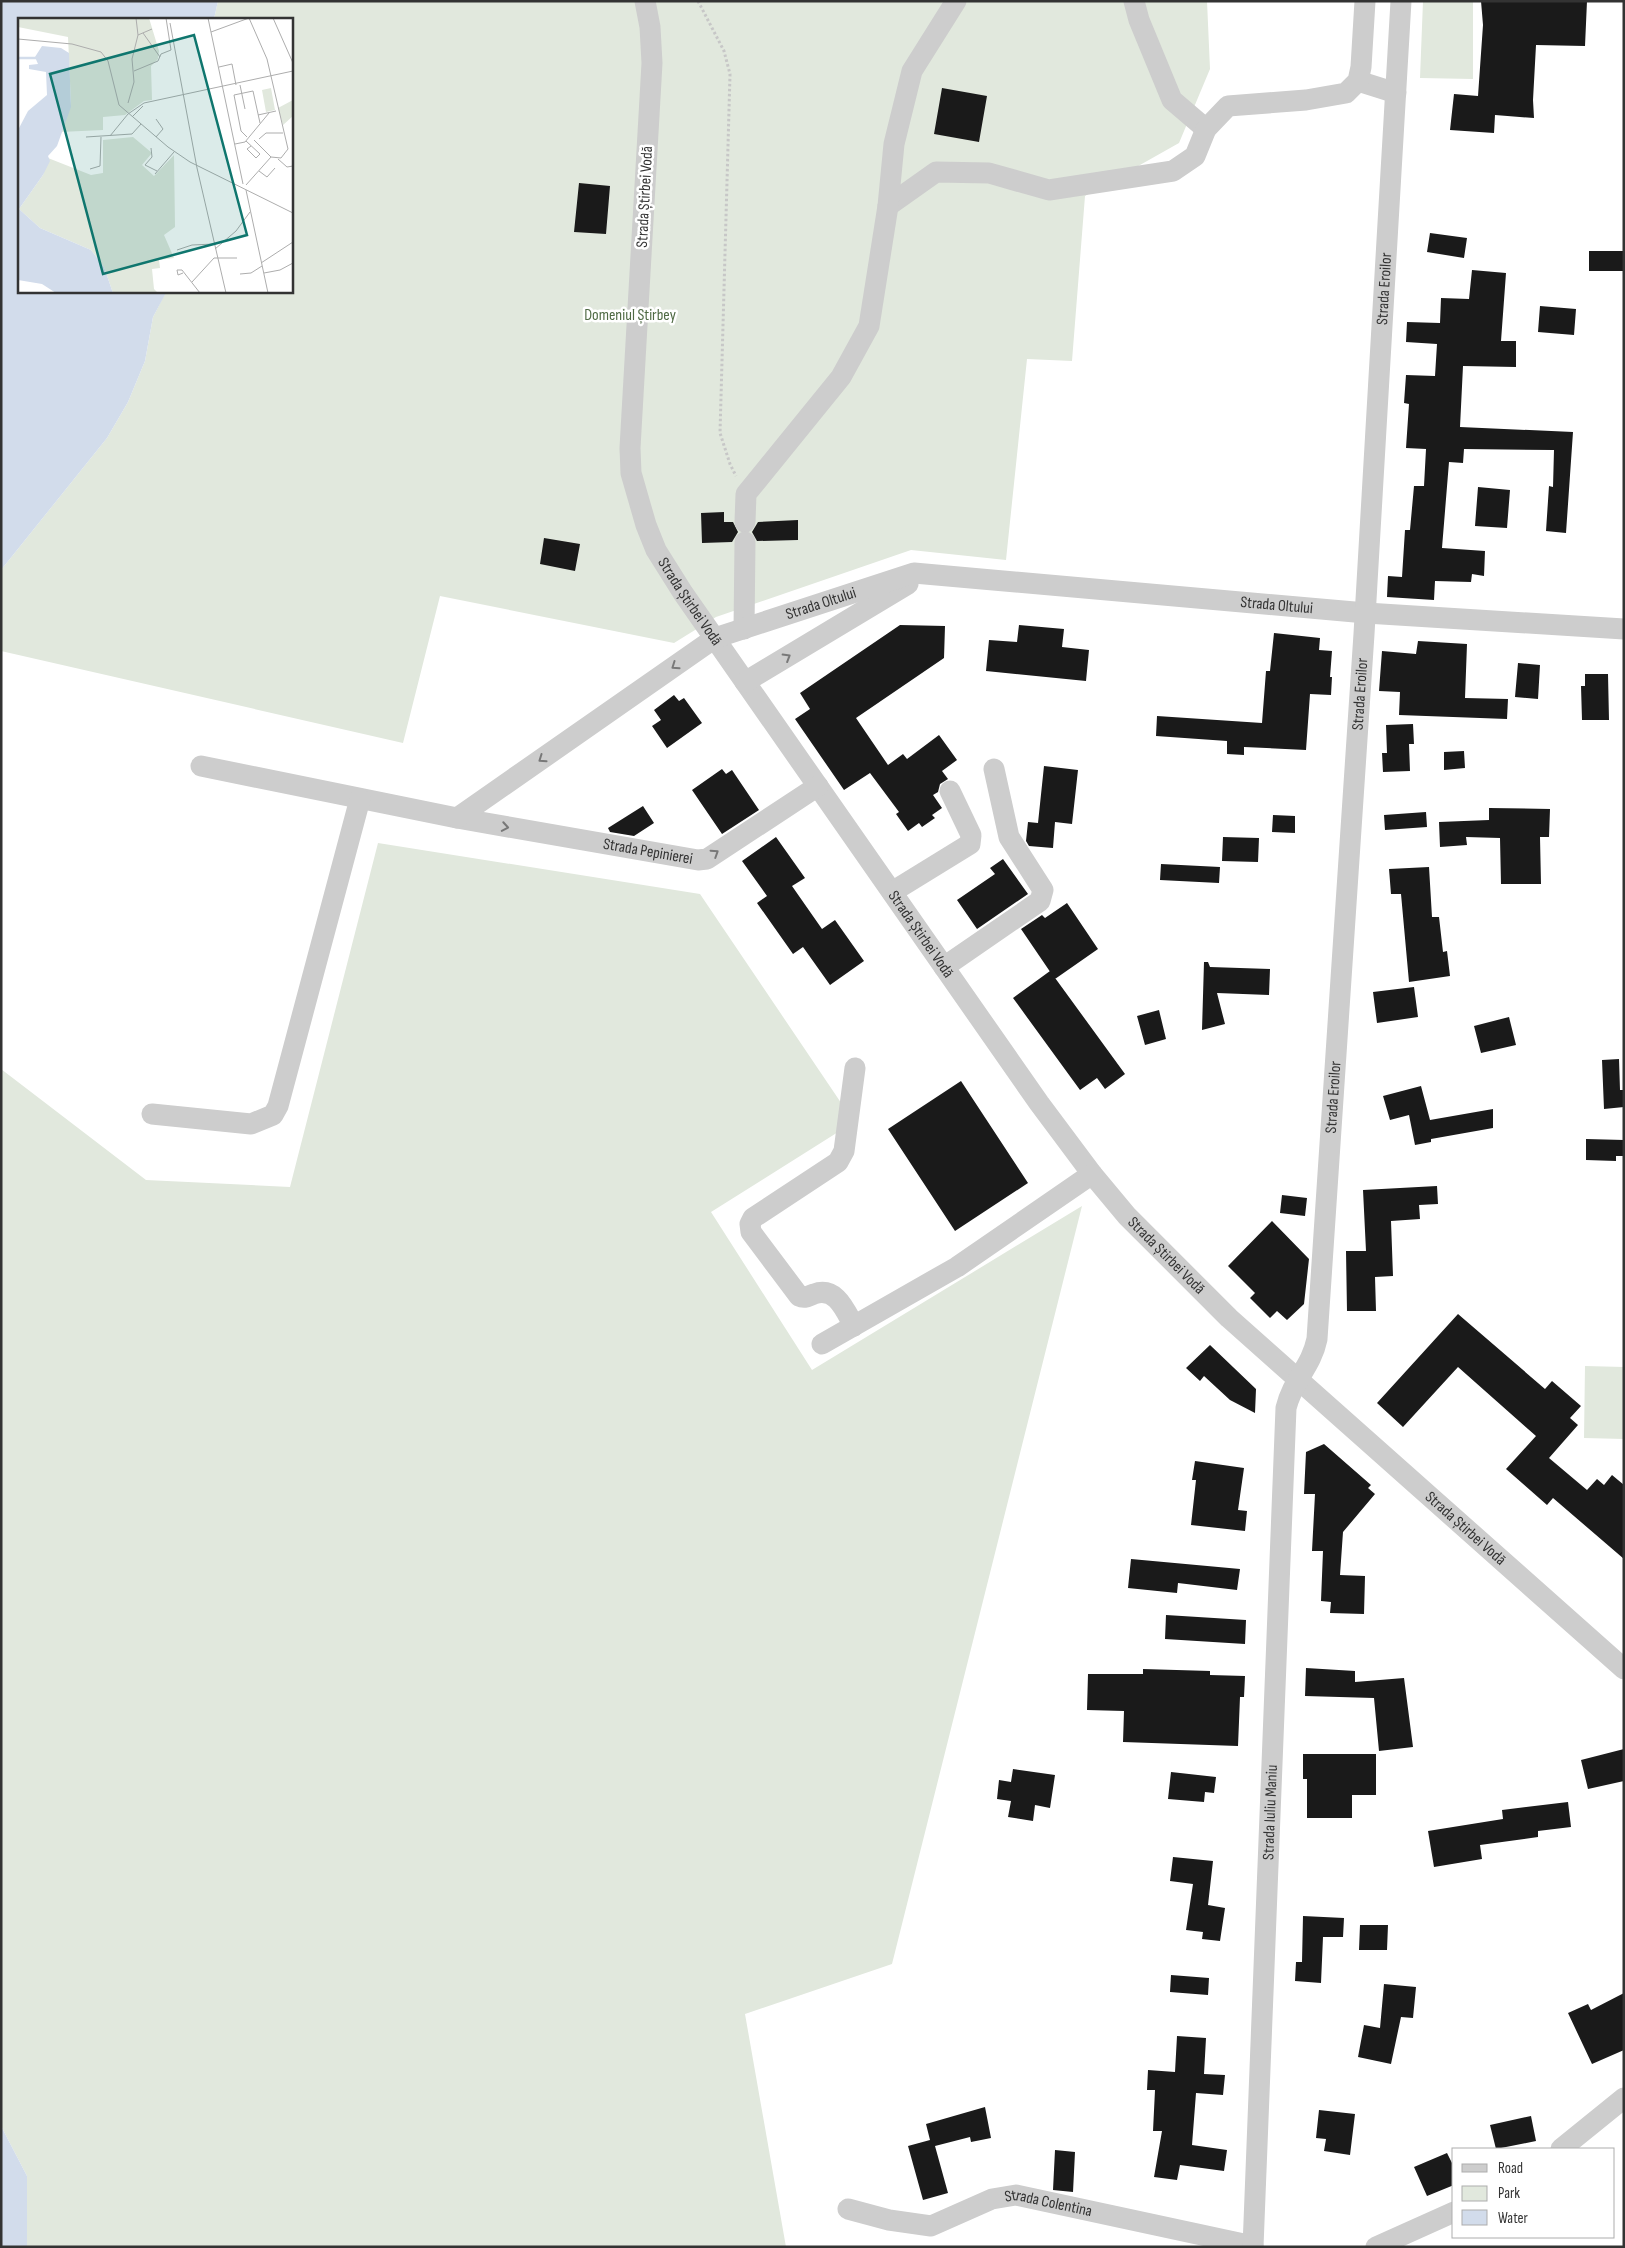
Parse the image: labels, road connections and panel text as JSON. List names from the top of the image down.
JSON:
{
  "streets": {
    "street": [
      "Strada Știrbei Vodă",
      "Strada Eroilor",
      "Strada Oltului",
      "Strada Pepinierei",
      "Strada Iuliu Maniu",
      "Strada Colentina"
    ]
  },
  "crossings": [
    ["Strada Știrbei Vodă", "Strada Eroilor"],
    ["Strada Știrbei Vodă", "Strada Oltului"],
    ["Strada Știrbei Vodă", "Strada Pepinierei"],
    ["Strada Știrbei Vodă", "Strada Iuliu Maniu"],
    ["Strada Eroilor", "Strada Oltului"],
    ["Strada Eroilor", "Strada Iuliu Maniu"],
    ["Strada Iuliu Maniu", "Strada Colentina"]
  ],
  "one_way": ["Strada Pepinierei"],
  "parks": ["Domeniul Știrbey"],
  "legend": ["Road", "Park", "Water"]
}
